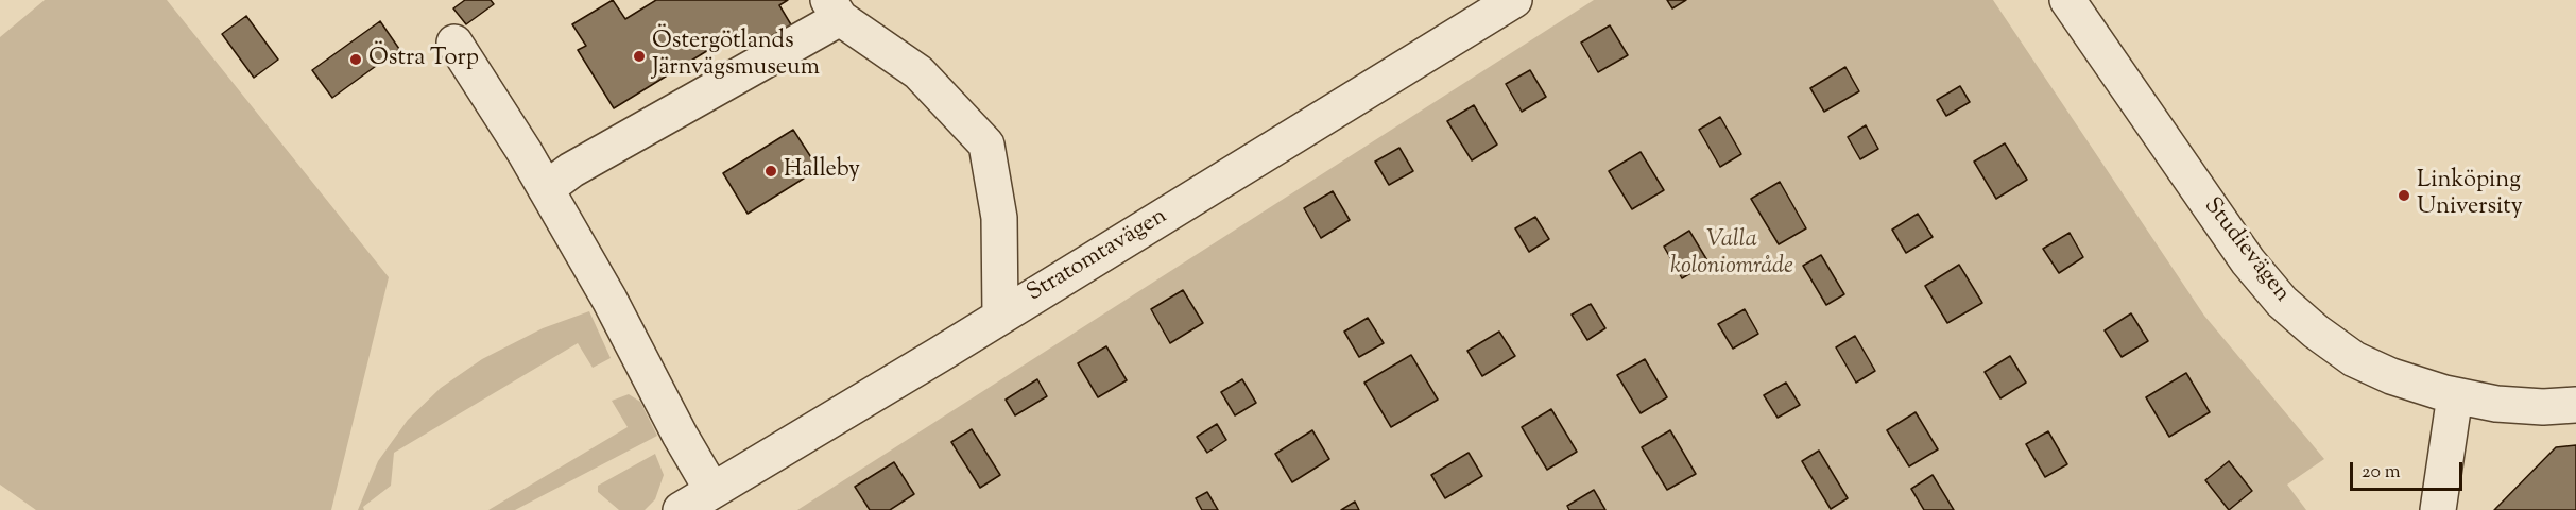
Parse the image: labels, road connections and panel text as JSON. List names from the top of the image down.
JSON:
{
  "streets": {
    "street": ["Studievägen", "Stratomtavägen"]
  },
  "parks": ["Valla koloniområde"],
  "places": [
    "Östergötlands Järnvägsmuseum",
    "Östra Torp",
    "Halleby",
    "Linköping University"
  ],
  "scale_bar": "20 m"
}
